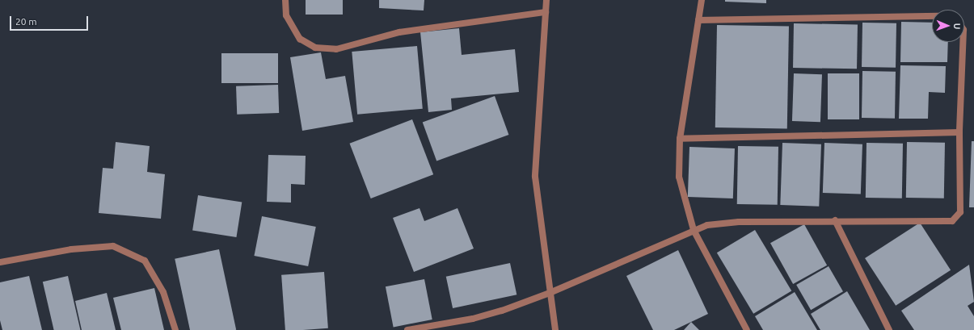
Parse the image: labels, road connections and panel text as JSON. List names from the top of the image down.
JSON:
{
  "scale_bar": "20 m",
  "north": "right"
}
